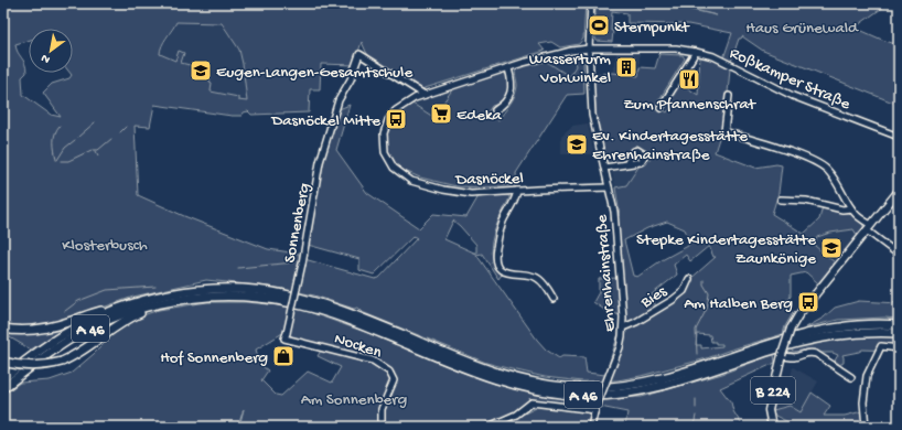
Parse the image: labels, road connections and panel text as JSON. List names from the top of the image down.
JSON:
{
  "streets": {
    "highway": ["A 46"],
    "main road": ["B 224"],
    "street": [
      "Roßkamper Straße",
      "Dasnöckel",
      "Sonnenberg",
      "Ehrenhainstraße",
      "Bies",
      "Nocken"
    ]
  },
  "crossings": [
    ["Roßkamper Straße", "Dasnöckel"],
    ["Roßkamper Straße", "Ehrenhainstraße"],
    ["Dasnöckel", "Sonnenberg"],
    ["Dasnöckel", "Ehrenhainstraße"],
    ["Sonnenberg", "Nocken"],
    ["Ehrenhainstraße", "Bies"]
  ],
  "parks": ["Haus Grünewald", "Klosterbusch", "Am Sonnenberg"],
  "places": {
    "sports": ["Sternpunkt"],
    "building": ["Wasserturm Vohwinkel"],
    "school or university": ["Eugen-Langen-Gesamtschule", "Ev. Kindertagesstätte Ehrenhainstraße", "Stepke Kindertagesstätte Zaunkönige"],
    "restaurant": ["Zum Pfannenschrat"],
    "supermarket": ["Edeka"],
    "bus stop": ["Dasnöckel Mitte", "Am Halben Berg"],
    "shop": ["Hof Sonnenberg"]
  },
  "north": "bottom left"
}
